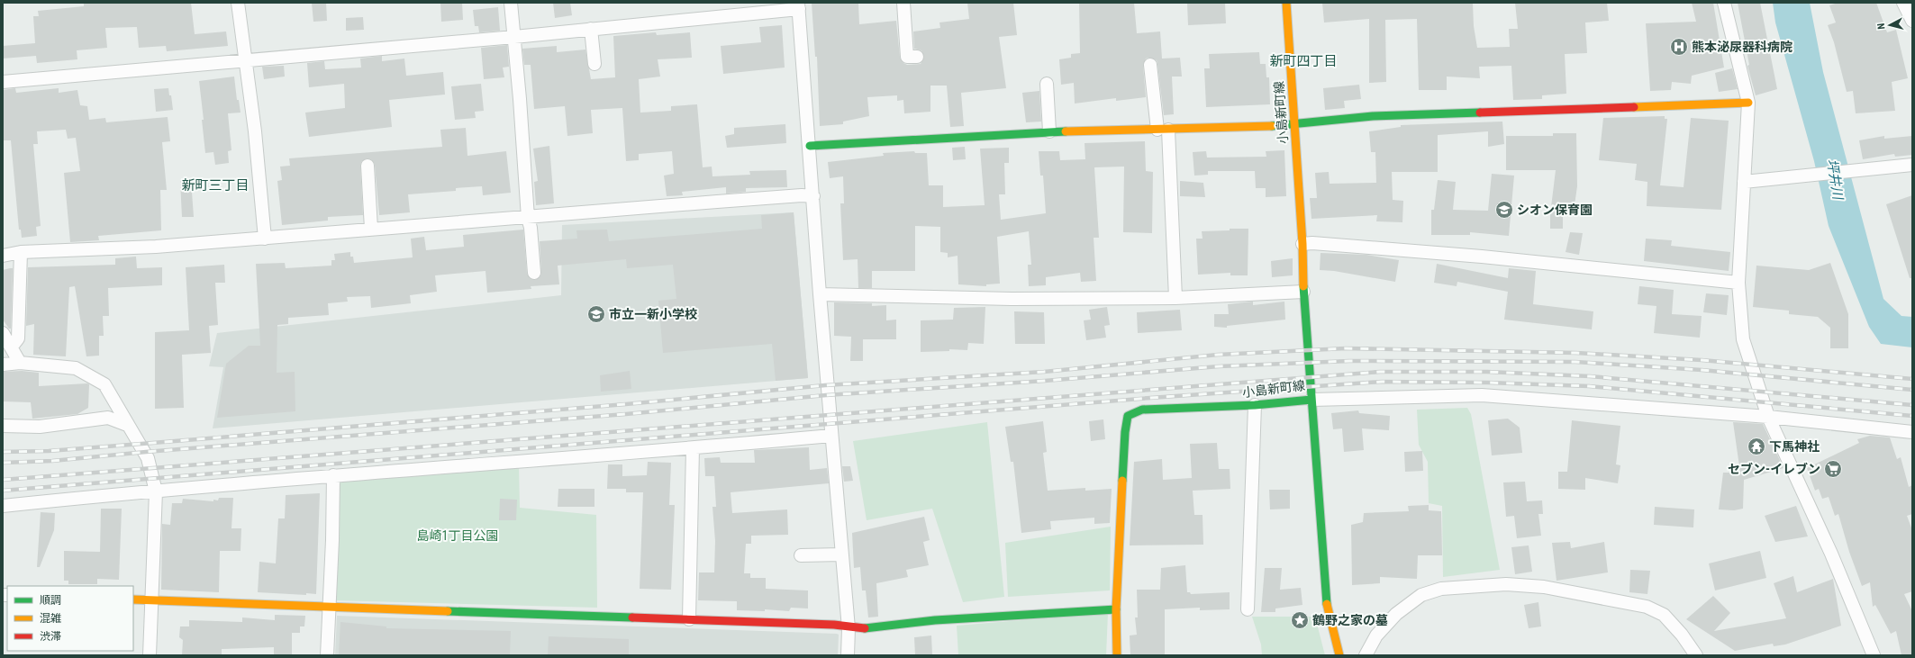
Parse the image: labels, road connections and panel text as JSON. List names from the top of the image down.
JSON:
{
  "streets": {
    "street": ["小島新町線"]
  },
  "districts": ["新町四丁目", "新町三丁目"],
  "water": ["坪井川"],
  "parks": ["島崎1丁目公園"],
  "places": {
    "hospital": ["熊本泌尿器科病院"],
    "school or university": ["シオン保育園", "市立一新小学校"],
    "temple": ["下馬神社"],
    "supermarket": ["セブン-イレブン"],
    "place": ["鶴野之家の墓"]
  },
  "legend": ["順調", "混雑", "渋滞"],
  "north": "left"
}
